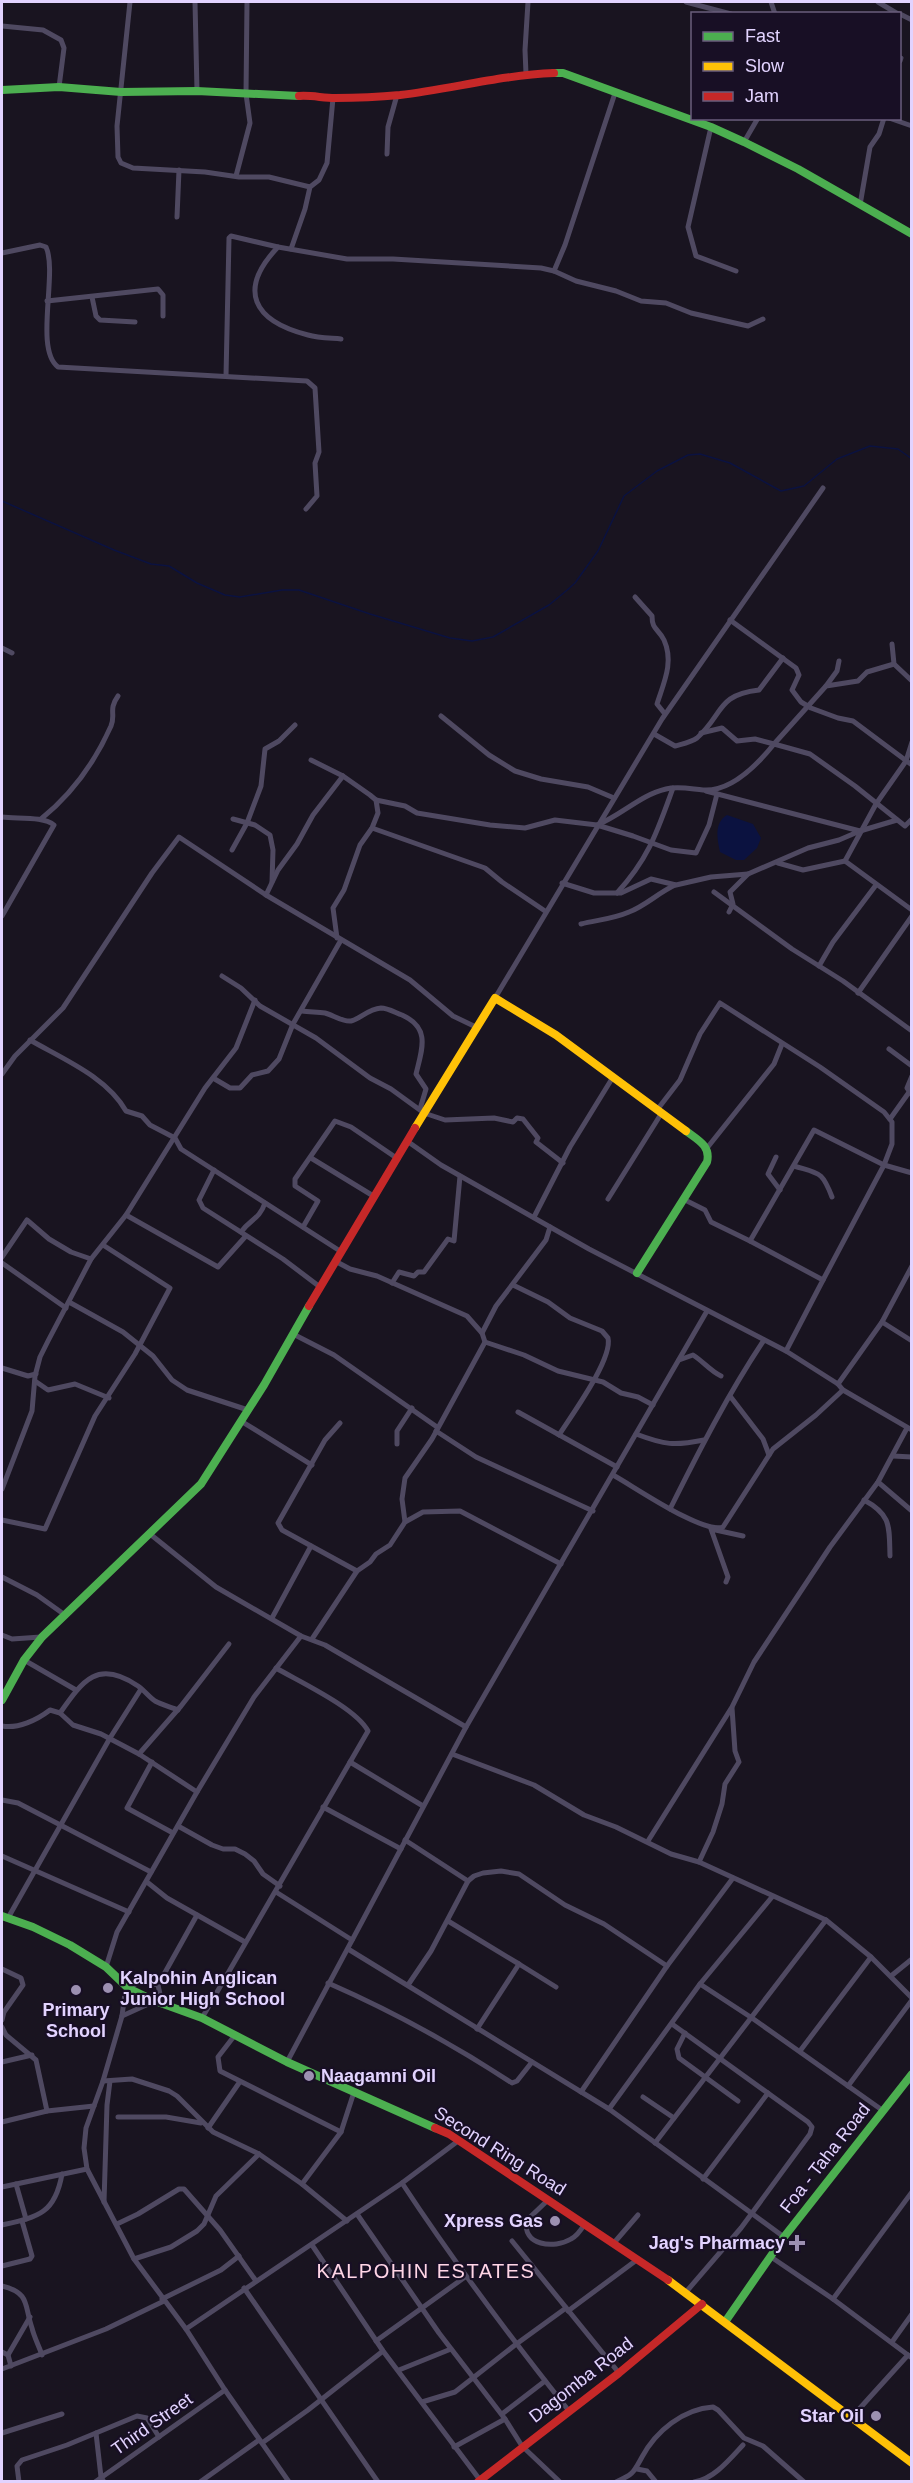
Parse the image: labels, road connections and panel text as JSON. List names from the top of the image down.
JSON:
{
  "streets": {
    "street": [
      "Second Ring Road",
      "Foa - Taha Road",
      "Dagomba Road",
      "Third Street"
    ]
  },
  "crossings": [
    ["Second Ring Road", "Foa - Taha Road"],
    ["Second Ring Road", "Dagomba Road"]
  ],
  "districts": ["KALPOHIN ESTATES"],
  "places": {
    "other": [
      "Kalpohin Anglican Junior High School",
      "Primary School",
      "Naagamni Oil",
      "Xpress Gas",
      "Star Oil"
    ],
    "health": ["Jag's Pharmacy"]
  },
  "legend": ["Fast", "Slow", "Jam"]
}
